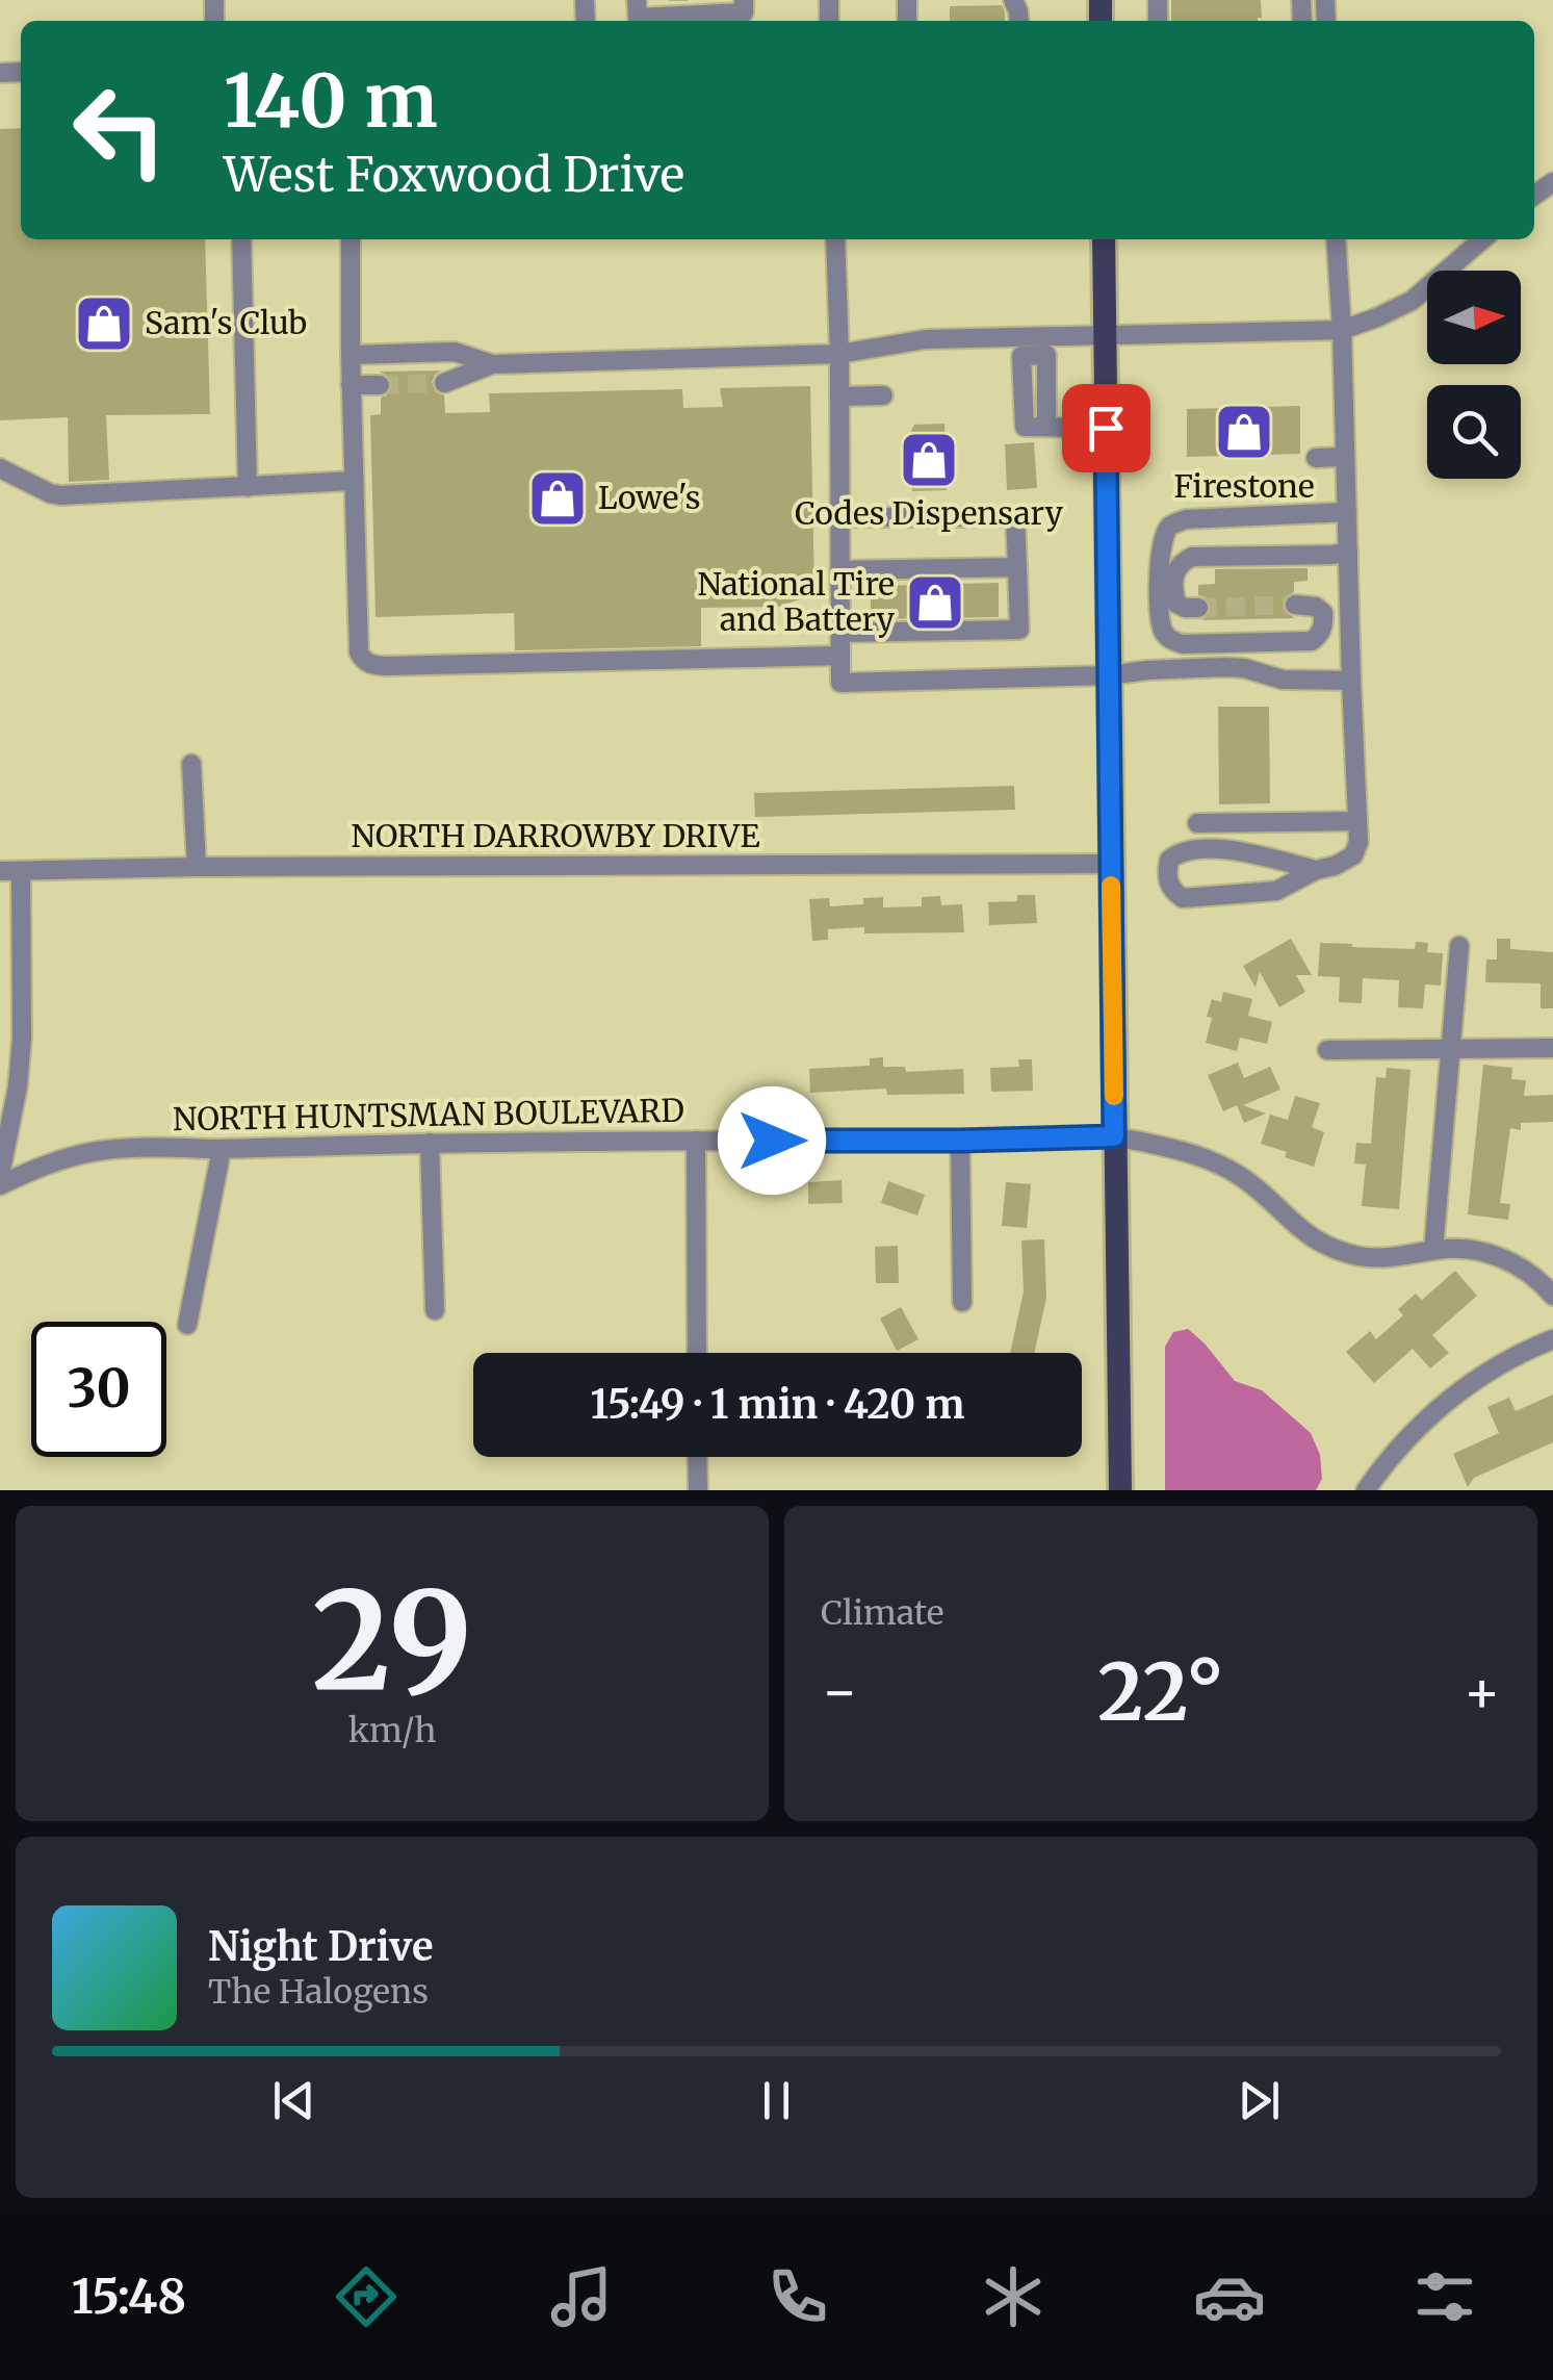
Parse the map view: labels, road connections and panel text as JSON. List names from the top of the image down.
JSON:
{
  "streets": {
    "street": ["NORTH DARROWBY DRIVE", "NORTH HUNTSMAN BOULEVARD"]
  },
  "places": {
    "shop": [
      "Sam's Club",
      "Firestone",
      "Codes Dispensary",
      "Lowe's",
      "National Tire and Battery"
    ]
  },
  "north": "right",
  "page": {
    "turn": ["140 m", "West Foxwood Drive"],
    "limit": "30",
    "trip": "15:49 · 1 min · 420 m",
    "tile": [
      ["29", "km/h"],
      "Climate"
    ],
    "heat": ["−", "22°", "+"],
    "song": ["Night Drive", "The Halogens"],
    "tabs": "15:48"
  }
}
